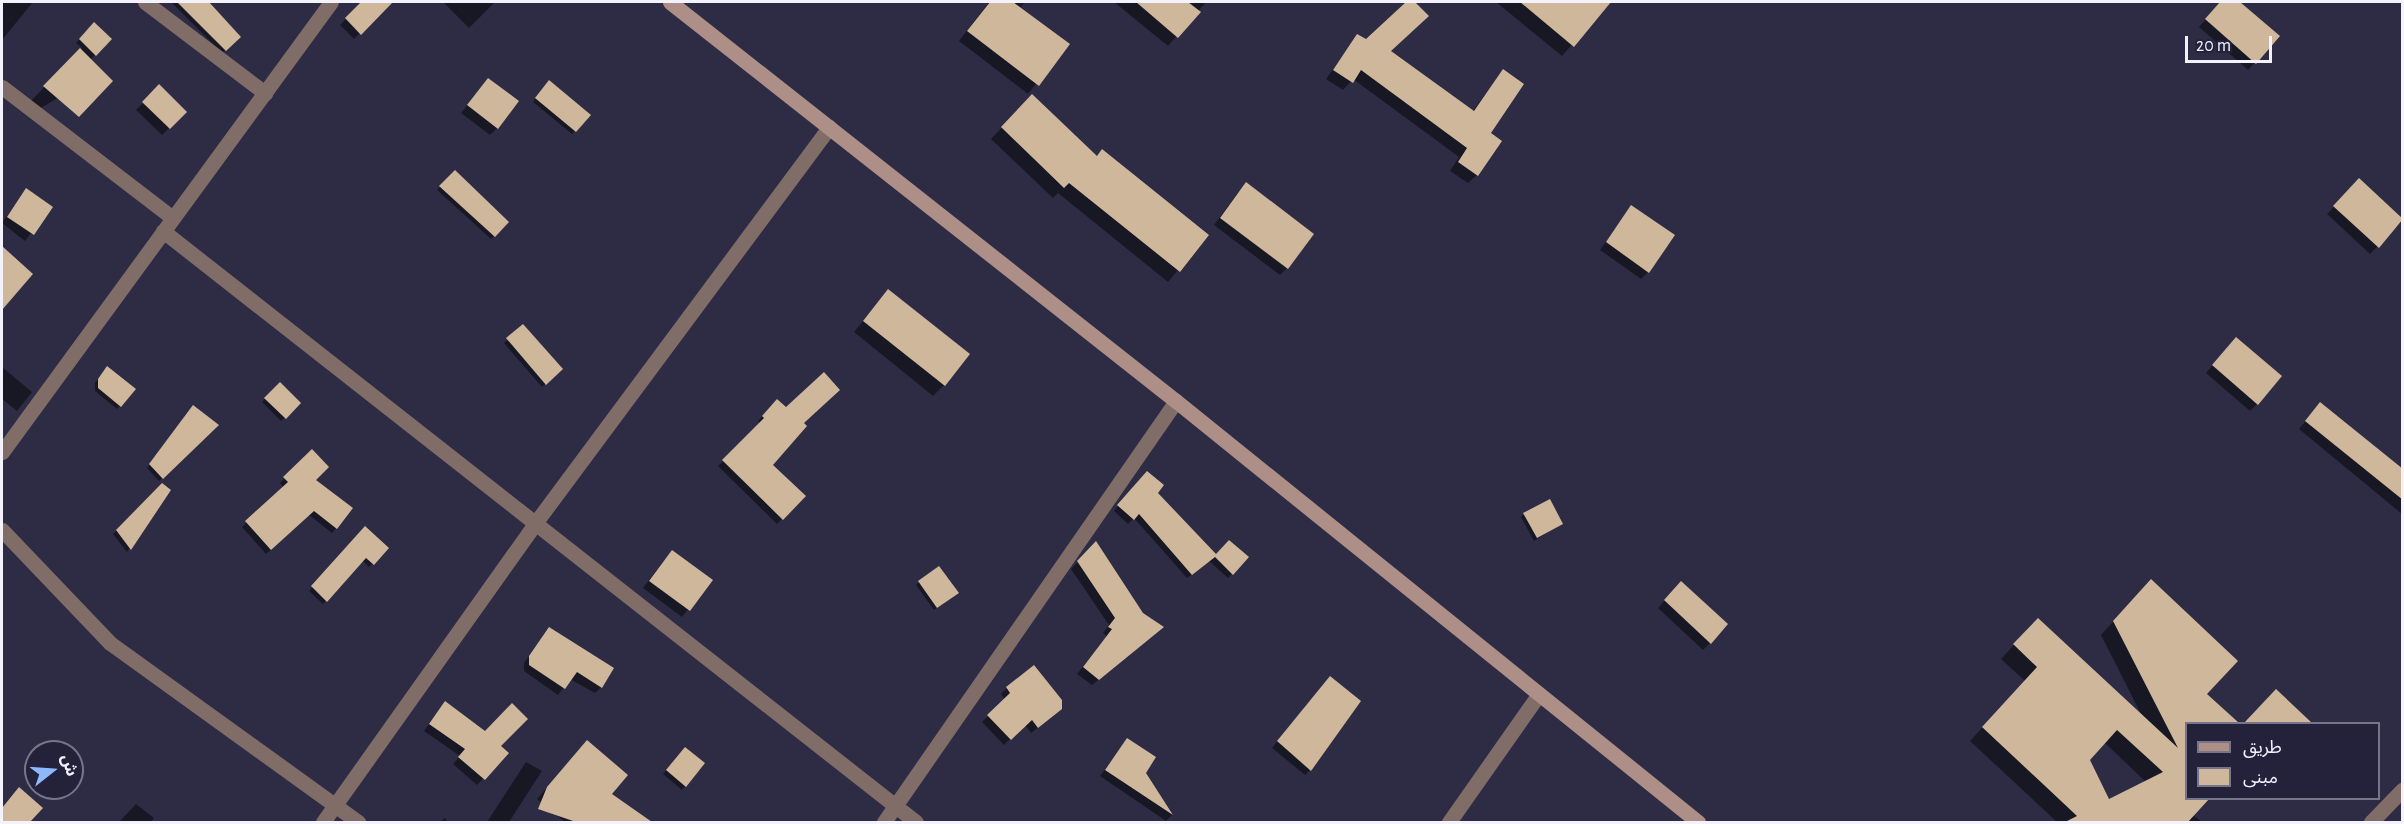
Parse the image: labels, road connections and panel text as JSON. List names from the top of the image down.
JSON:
{
  "legend": ["طريق", "مبنى"],
  "scale_bar": "20 m",
  "north": "right"
}
